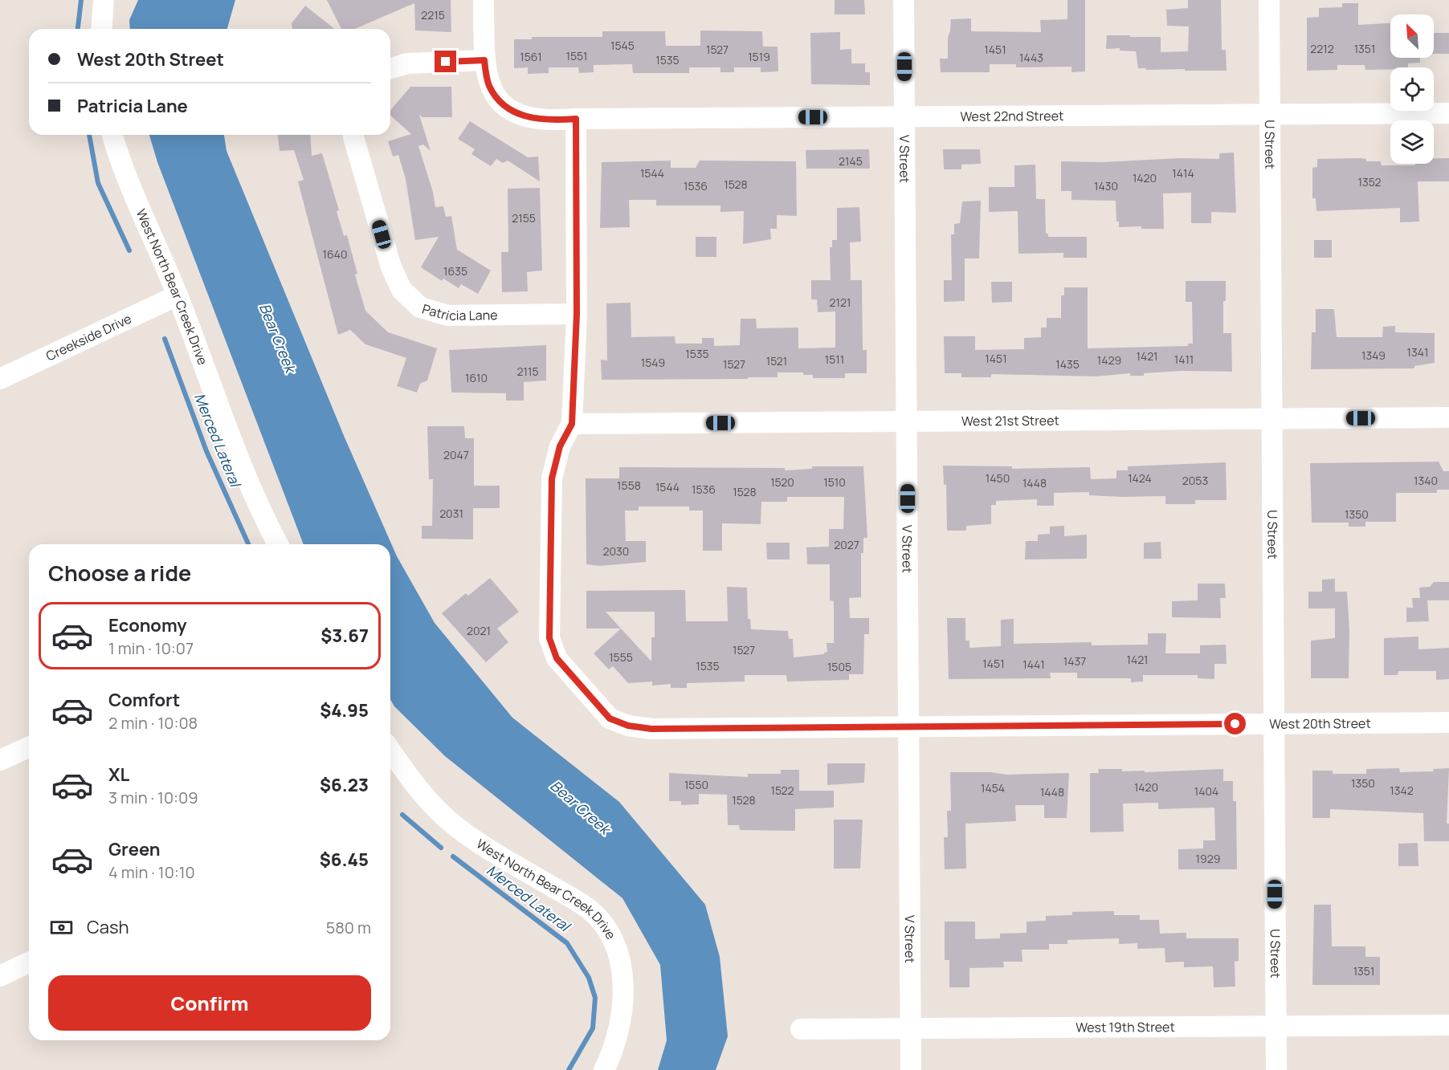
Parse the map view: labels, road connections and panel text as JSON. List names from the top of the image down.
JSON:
{
  "streets": {
    "street": [
      "West 22nd Street",
      "U Street",
      "V Street",
      "West North Bear Creek Drive",
      "Patricia Lane",
      "Creekside Drive",
      "West 21st Street",
      "West 20th Street",
      "West 19th Street"
    ]
  },
  "crossings": [
    ["West 22nd Street", "U Street"],
    ["West 22nd Street", "V Street"],
    ["U Street", "West 21st Street"],
    ["U Street", "West 20th Street"],
    ["U Street", "West 19th Street"],
    ["V Street", "West 21st Street"],
    ["V Street", "West 20th Street"],
    ["V Street", "West 19th Street"],
    ["West North Bear Creek Drive", "Creekside Drive"],
    ["West 21st Street", "West 20th Street"]
  ],
  "water": ["Bear Creek", "Merced Lateral"],
  "house_numbers": [
    "2215",
    "1545",
    "2212",
    "1351",
    "1527",
    "1451",
    "1551",
    "1561",
    "1519",
    "1443",
    "1535",
    "2145",
    "1544",
    "1414",
    "1420",
    "1352",
    "1528",
    "1536",
    "1430",
    "2155",
    "1640",
    "1635",
    "2121",
    "1341",
    "1535",
    "1349",
    "1421",
    "1451",
    "1511",
    "1411",
    "1429",
    "1521",
    "1549",
    "1527",
    "1435",
    "2115",
    "1610",
    "2047",
    "1450",
    "1424",
    "2053",
    "1340",
    "1520",
    "1510",
    "1448",
    "1558",
    "1544",
    "1536",
    "1528",
    "2031",
    "1350",
    "2027",
    "2030",
    "2021",
    "1527",
    "1555",
    "1421",
    "1437",
    "1451",
    "1441",
    "1535",
    "1505",
    "1350",
    "1550",
    "1420",
    "1454",
    "1522",
    "1342",
    "1404",
    "1448",
    "1528",
    "1929",
    "1351"
  ],
  "north": "top left",
  "page": {
    "banner": ["West 20th Street", "Patricia Lane"],
    "heading": "Choose a ride",
    "list": [
      {
        "name": "Economy",
        "note": "1 min · 10:07",
        "value": "$3.67"
      },
      {
        "name": "Comfort",
        "note": "2 min · 10:08",
        "value": "$4.95"
      },
      {
        "name": "XL",
        "note": "3 min · 10:09",
        "value": "$6.23"
      },
      {
        "name": "Green",
        "note": "4 min · 10:10",
        "value": "$6.45"
      }
    ],
    "pay": ["Cash", "580 m"],
    "buttons": "Confirm"
  }
}
